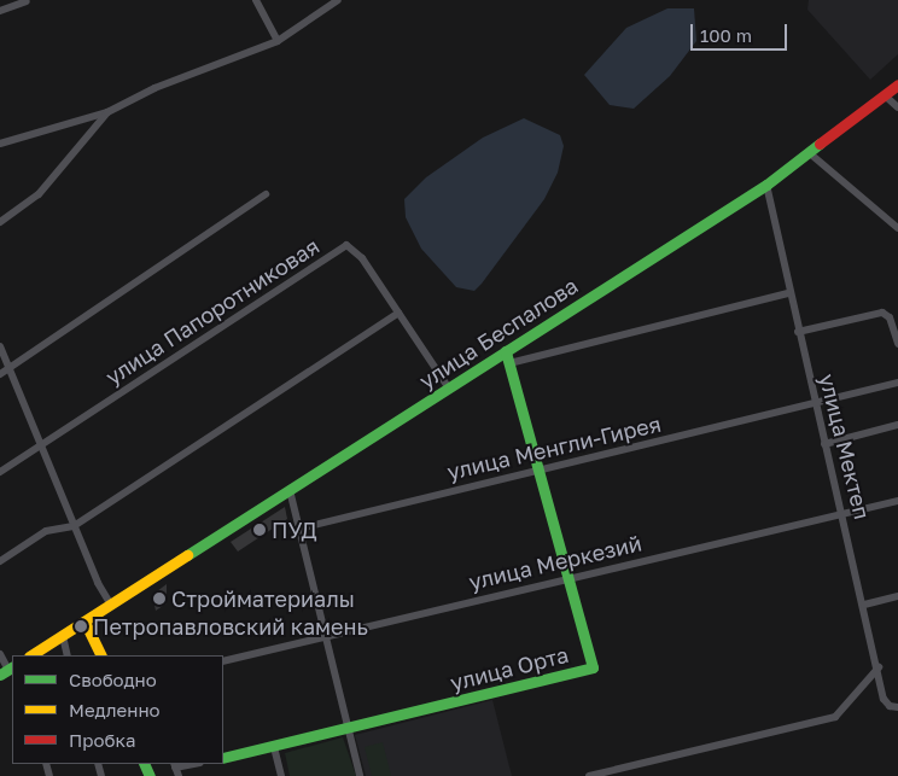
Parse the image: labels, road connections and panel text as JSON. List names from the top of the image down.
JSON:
{
  "streets": {
    "main road": ["улица Беспалова", "улица Орта"],
    "street": [
      "улица Папоротниковая",
      "улица Мектеп",
      "улица Менгли-Гирея",
      "улица Меркезий"
    ]
  },
  "crossings": [
    ["улица Папоротниковая", "улица Беспалова"],
    ["улица Беспалова", "улица Мектеп"],
    ["улица Беспалова", "улица Орта"],
    ["улица Мектеп", "улица Менгли-Гирея"],
    ["улица Мектеп", "улица Меркезий"],
    ["улица Менгли-Гирея", "улица Орта"],
    ["улица Меркезий", "улица Орта"]
  ],
  "places": ["ПУД", "Стройматериалы", "Петропавловский камень"],
  "legend": ["Свободно", "Медленно", "Пробка"],
  "scale_bar": "100 m"
}
